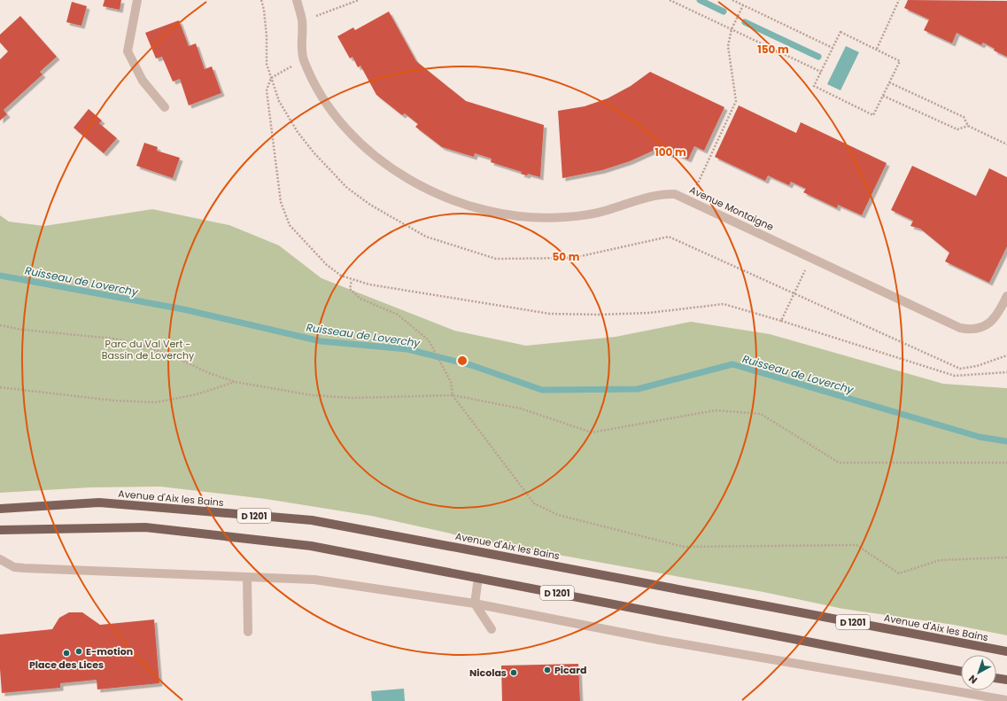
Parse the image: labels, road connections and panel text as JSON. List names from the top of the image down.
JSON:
{
  "streets": {
    "main road": ["Avenue d'Aix les Bains", "D 1201"],
    "street": ["Avenue Montaigne"]
  },
  "crossings": [
    ["Avenue d'Aix les Bains", "D 1201"]
  ],
  "water": ["Ruisseau de Loverchy"],
  "parks": ["Parc du Val Vert - Bassin de Loverchy"],
  "places": [
    "E-motion",
    "Place des Lices",
    "Picard",
    "Nicolas"
  ],
  "north": "bottom left",
  "rings": ["150 m", "100 m", "50 m"]
}
